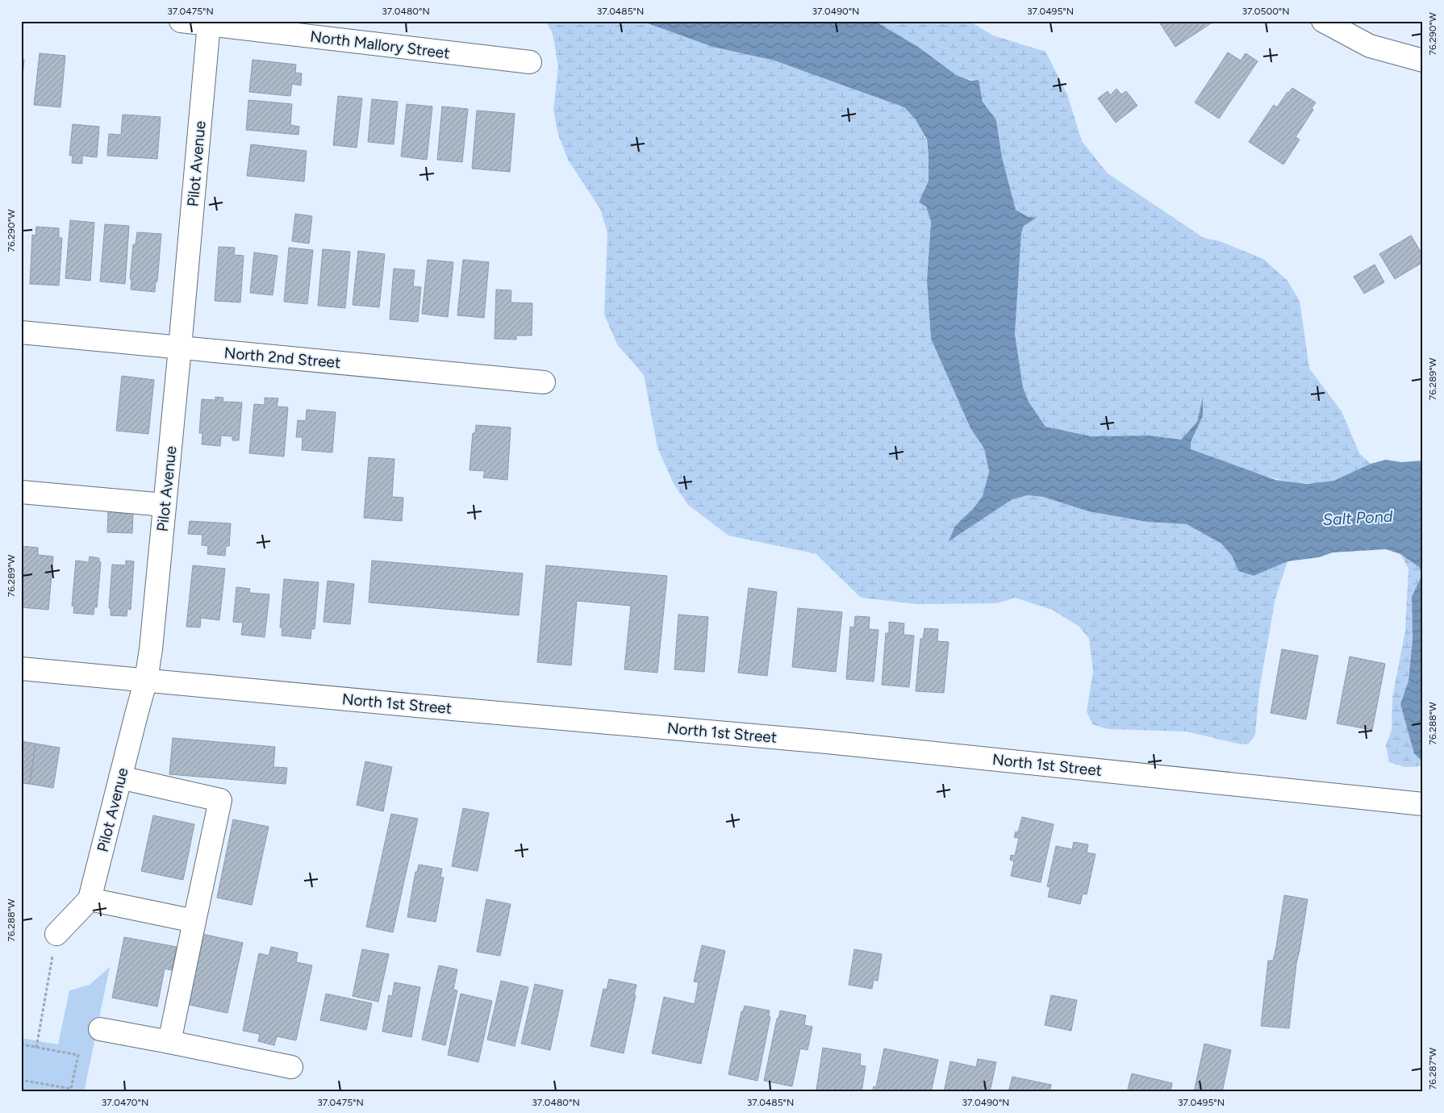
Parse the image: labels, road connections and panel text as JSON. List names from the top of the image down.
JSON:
{
  "streets": {
    "street": [
      "North Mallory Street",
      "Pilot Avenue",
      "North 2nd Street",
      "North 1st Street"
    ]
  },
  "crossings": [
    ["North Mallory Street", "Pilot Avenue"],
    ["Pilot Avenue", "North 2nd Street"],
    ["Pilot Avenue", "North 1st Street"]
  ],
  "water": ["Salt Pond"],
  "coordinates": [
    "37.0475°N",
    "37.0480°N",
    "37.0485°N",
    "37.0490°N",
    "37.0495°N",
    "37.0500°N",
    "76.290°W",
    "76.289°W",
    "76.288°W",
    "76.287°W",
    "37.0470°N"
  ]
}
